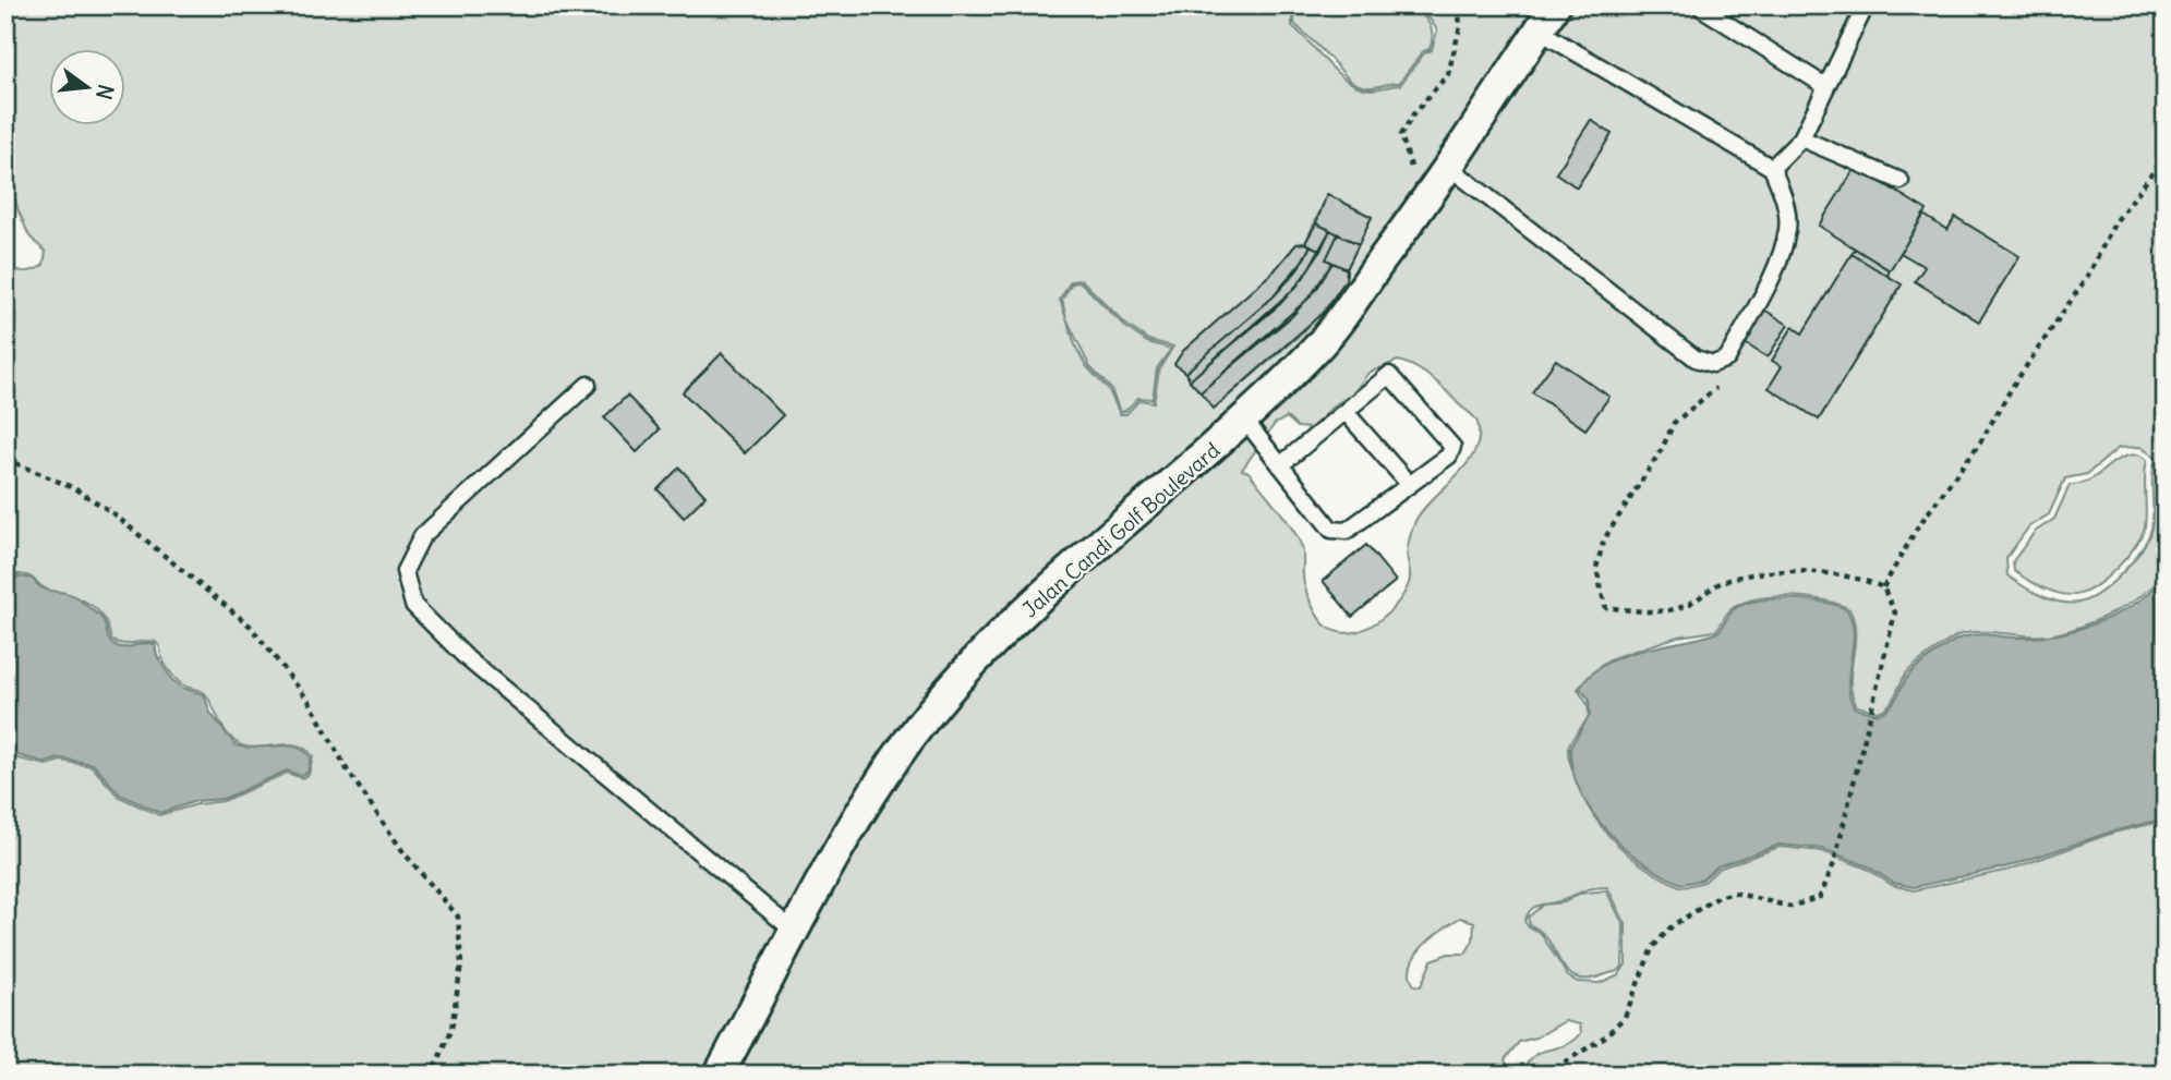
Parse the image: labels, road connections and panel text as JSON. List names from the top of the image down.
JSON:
{
  "streets": {
    "street": ["Jalan Candi Golf Boulevard"]
  },
  "north": "right"
}
